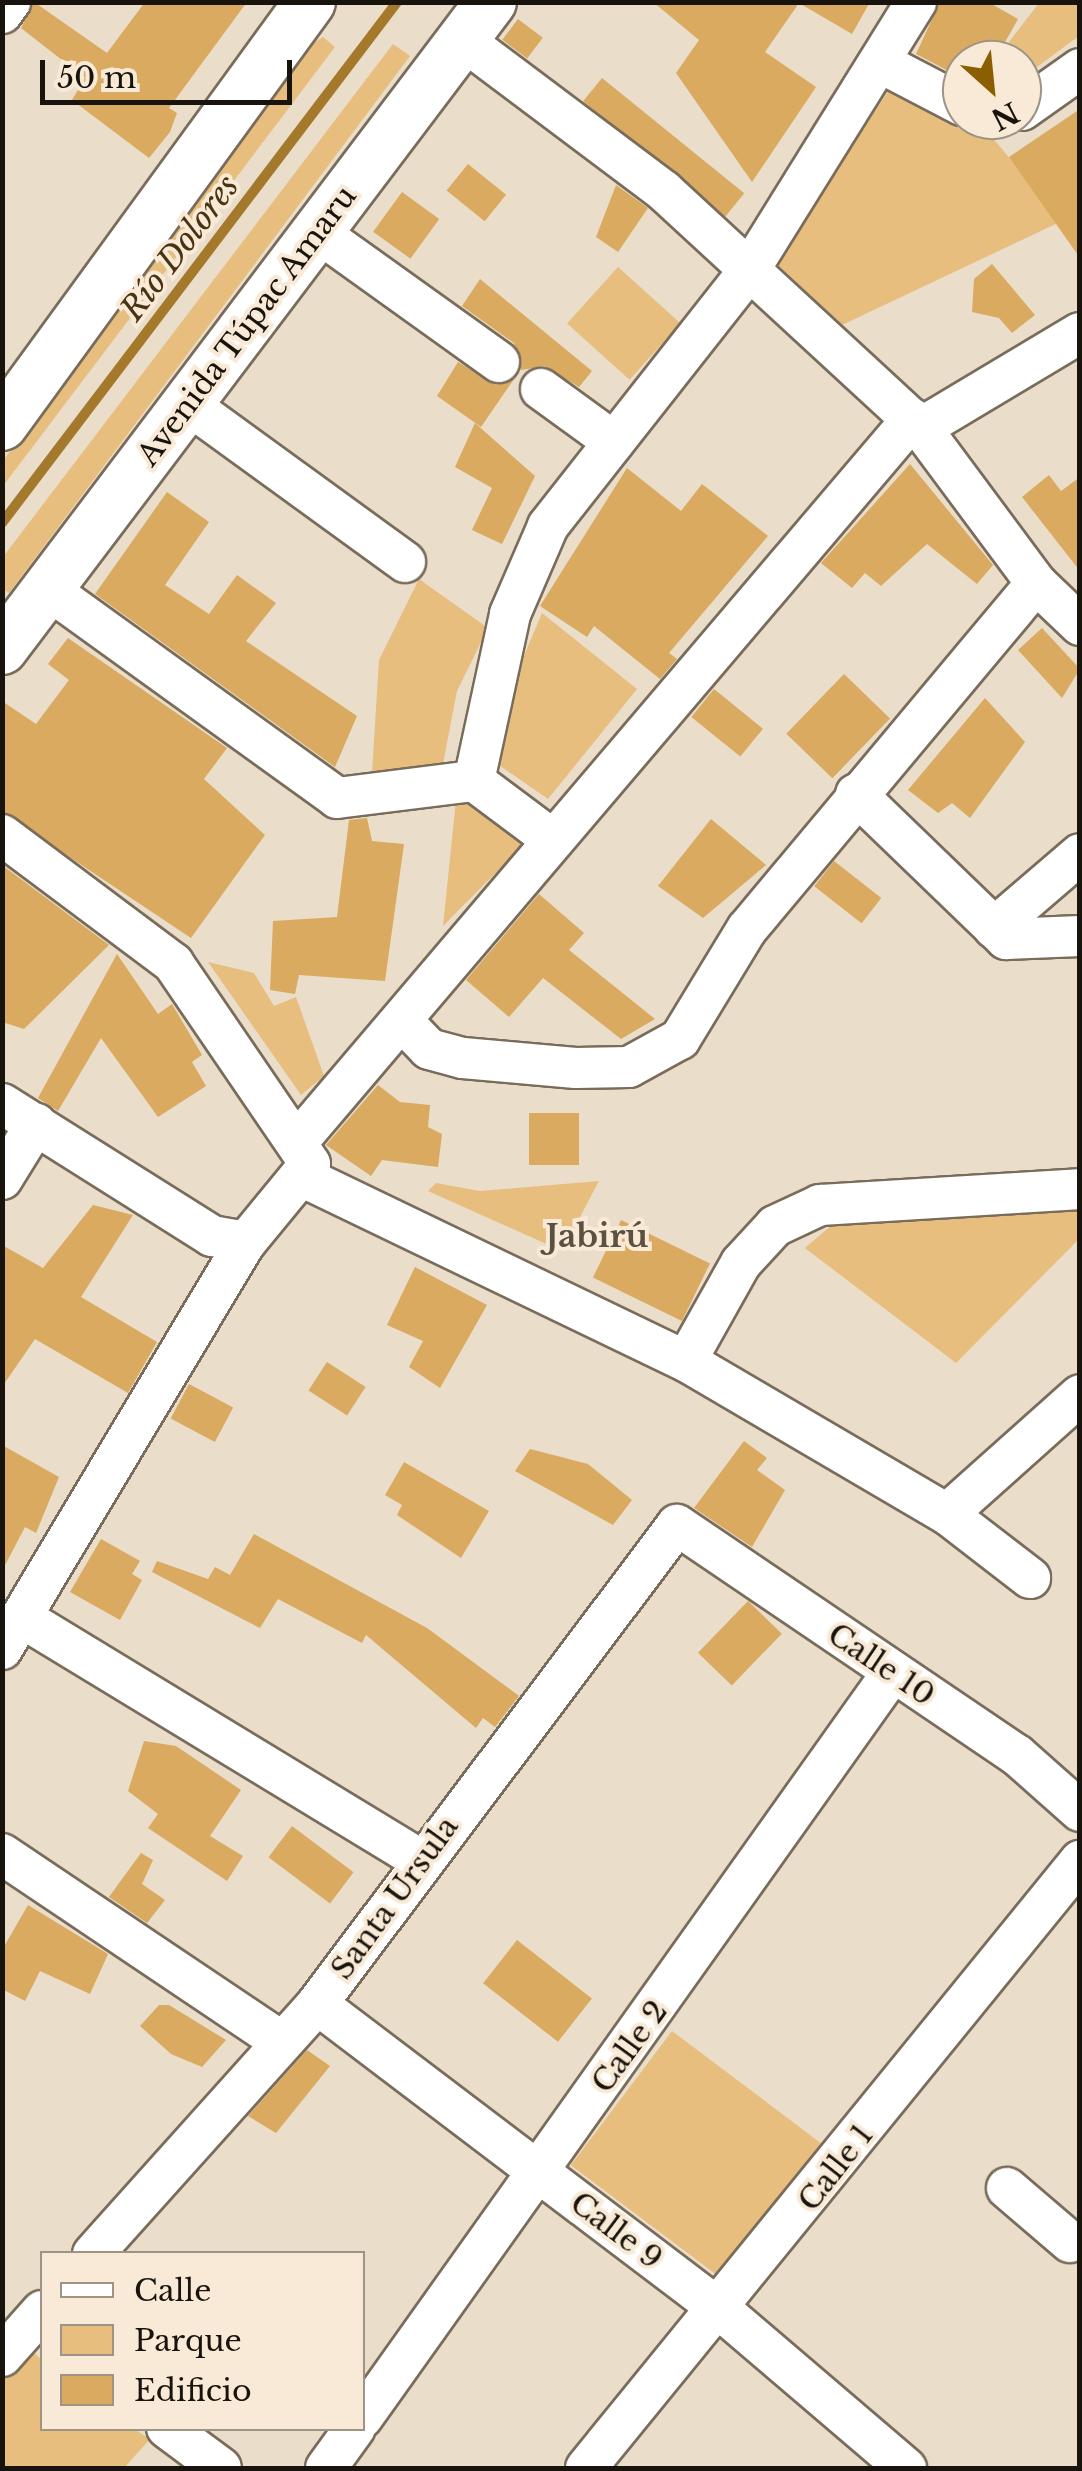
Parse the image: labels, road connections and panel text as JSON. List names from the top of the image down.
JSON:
{
  "streets": {
    "street": [
      "Avenida Túpac Amaru",
      "Calle 10",
      "Santa Ursula",
      "Calle 2",
      "Calle 1",
      "Calle 9"
    ]
  },
  "crossings": [
    ["Calle 10", "Santa Ursula"],
    ["Calle 10", "Calle 2"],
    ["Santa Ursula", "Calle 9"],
    ["Calle 2", "Calle 9"],
    ["Calle 1", "Calle 9"]
  ],
  "districts": ["Jabirú"],
  "water": ["Río Dolores"],
  "legend": ["Calle", "Parque", "Edificio"],
  "scale_bar": "50 m",
  "north": "bottom right"
}
